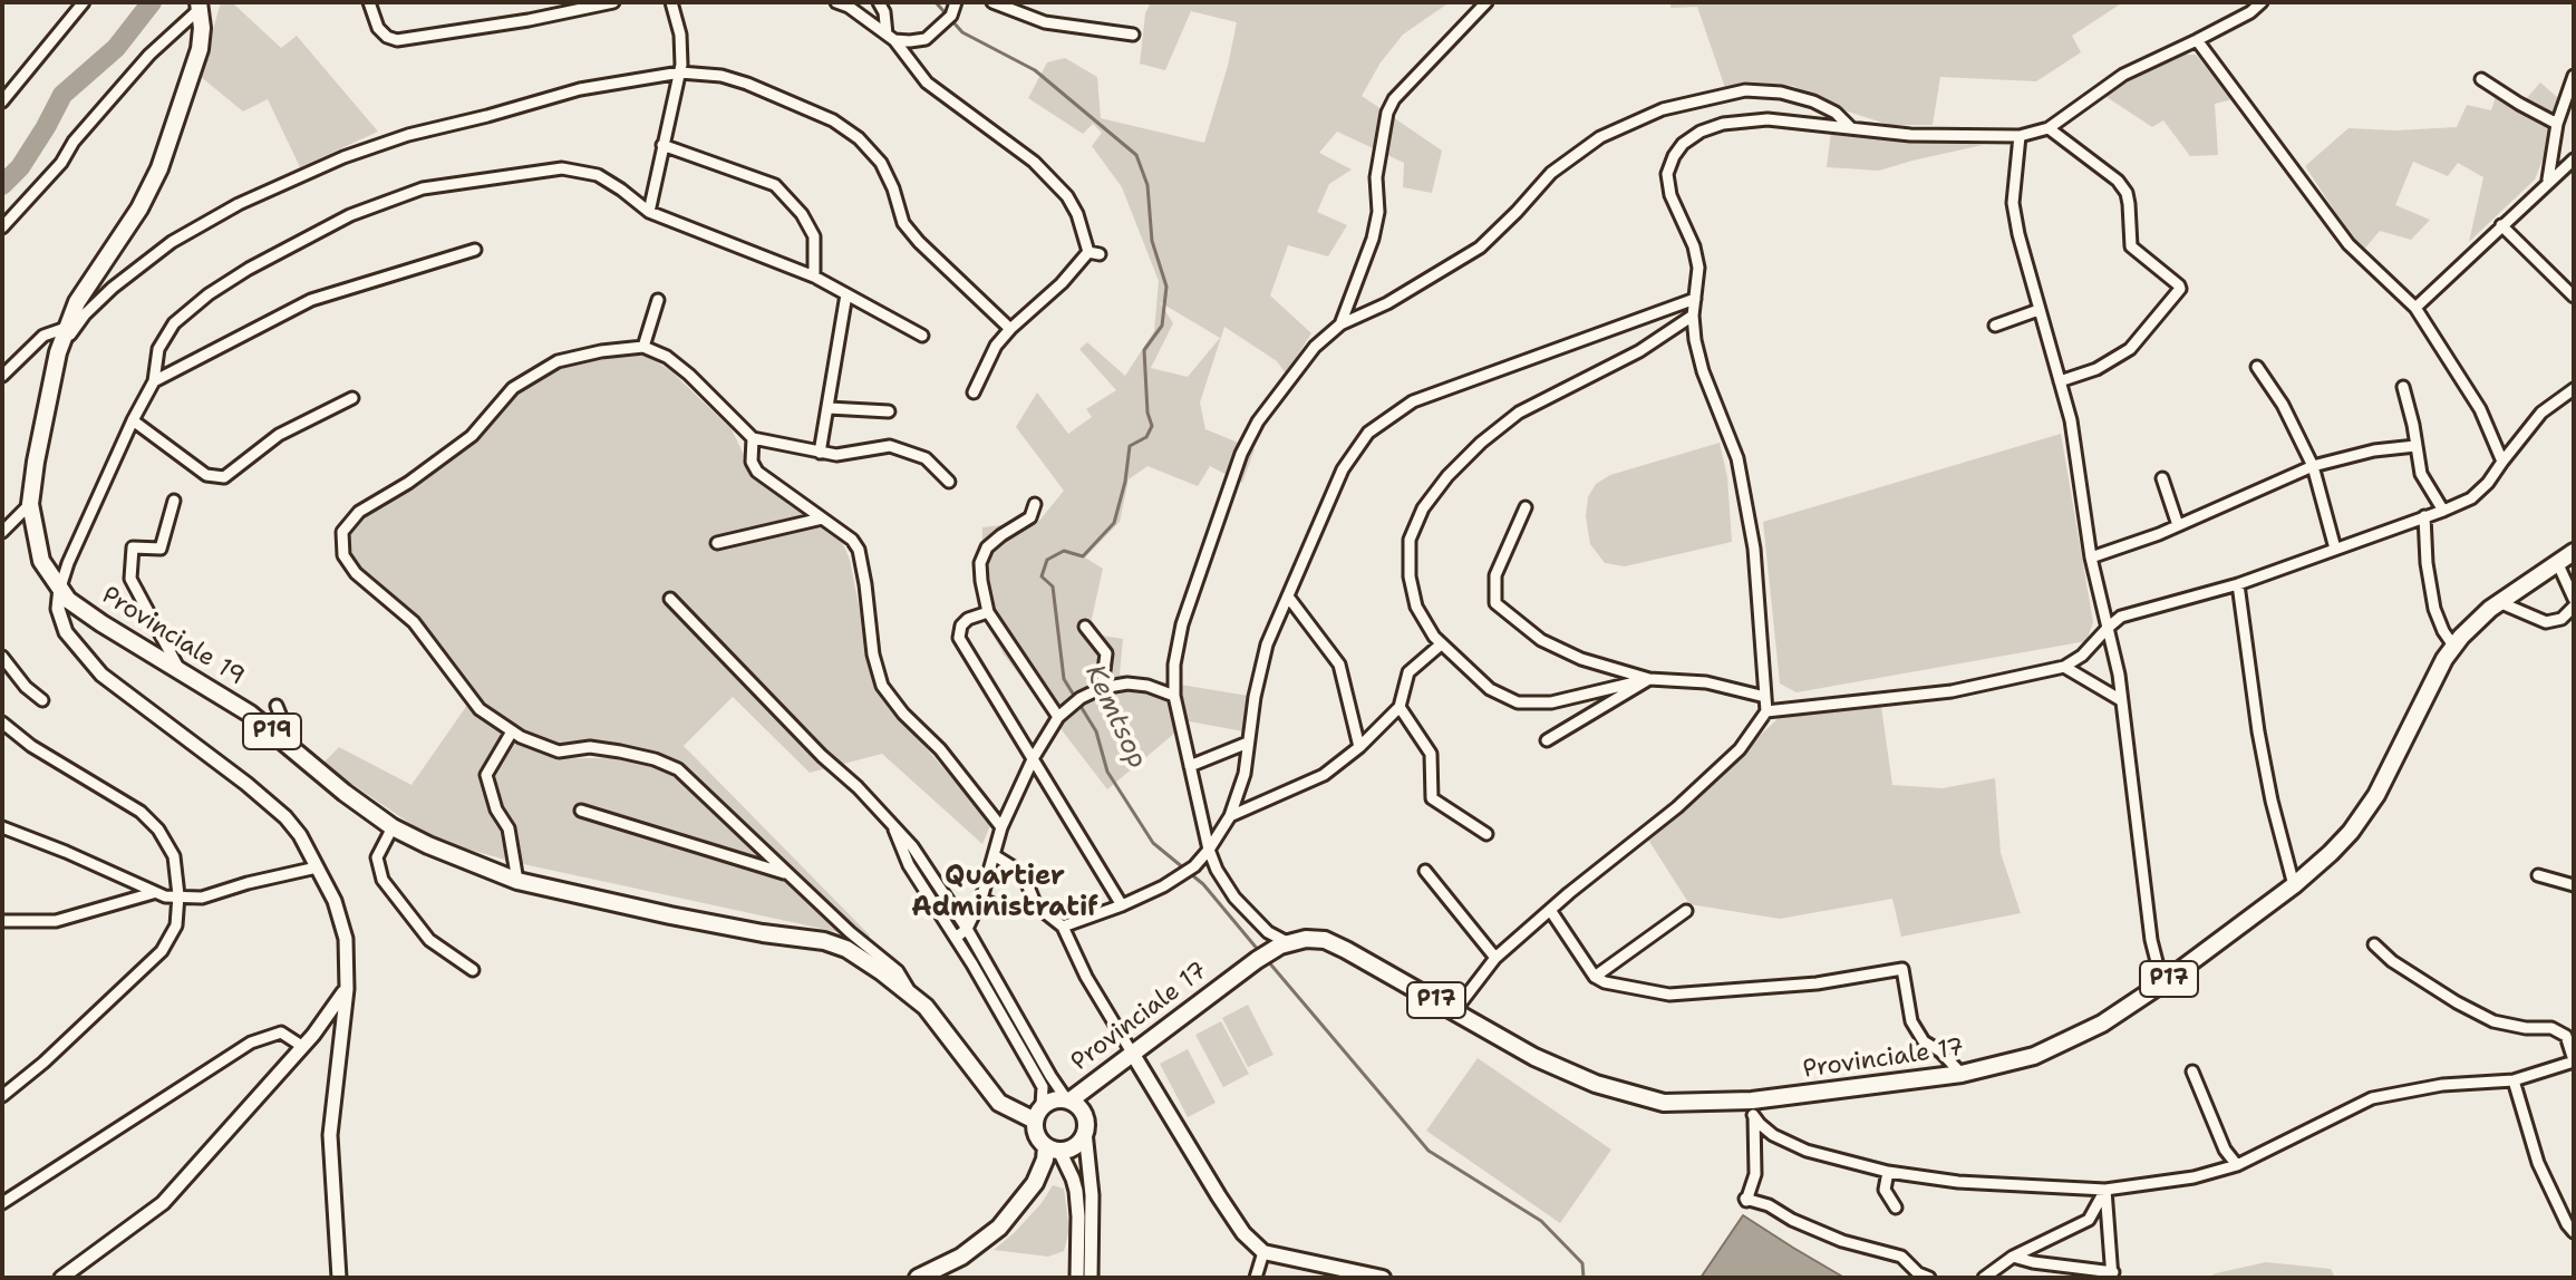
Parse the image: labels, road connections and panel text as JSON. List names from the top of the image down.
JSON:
{
  "streets": {
    "main road": [
      "Provinciale 19",
      "P19",
      "P17",
      "Provinciale 17"
    ]
  },
  "crossings": [
    ["Provinciale 19", "Provinciale 17"]
  ],
  "districts": ["Quartier Administratif"],
  "water": ["Kemtsop"]
}
